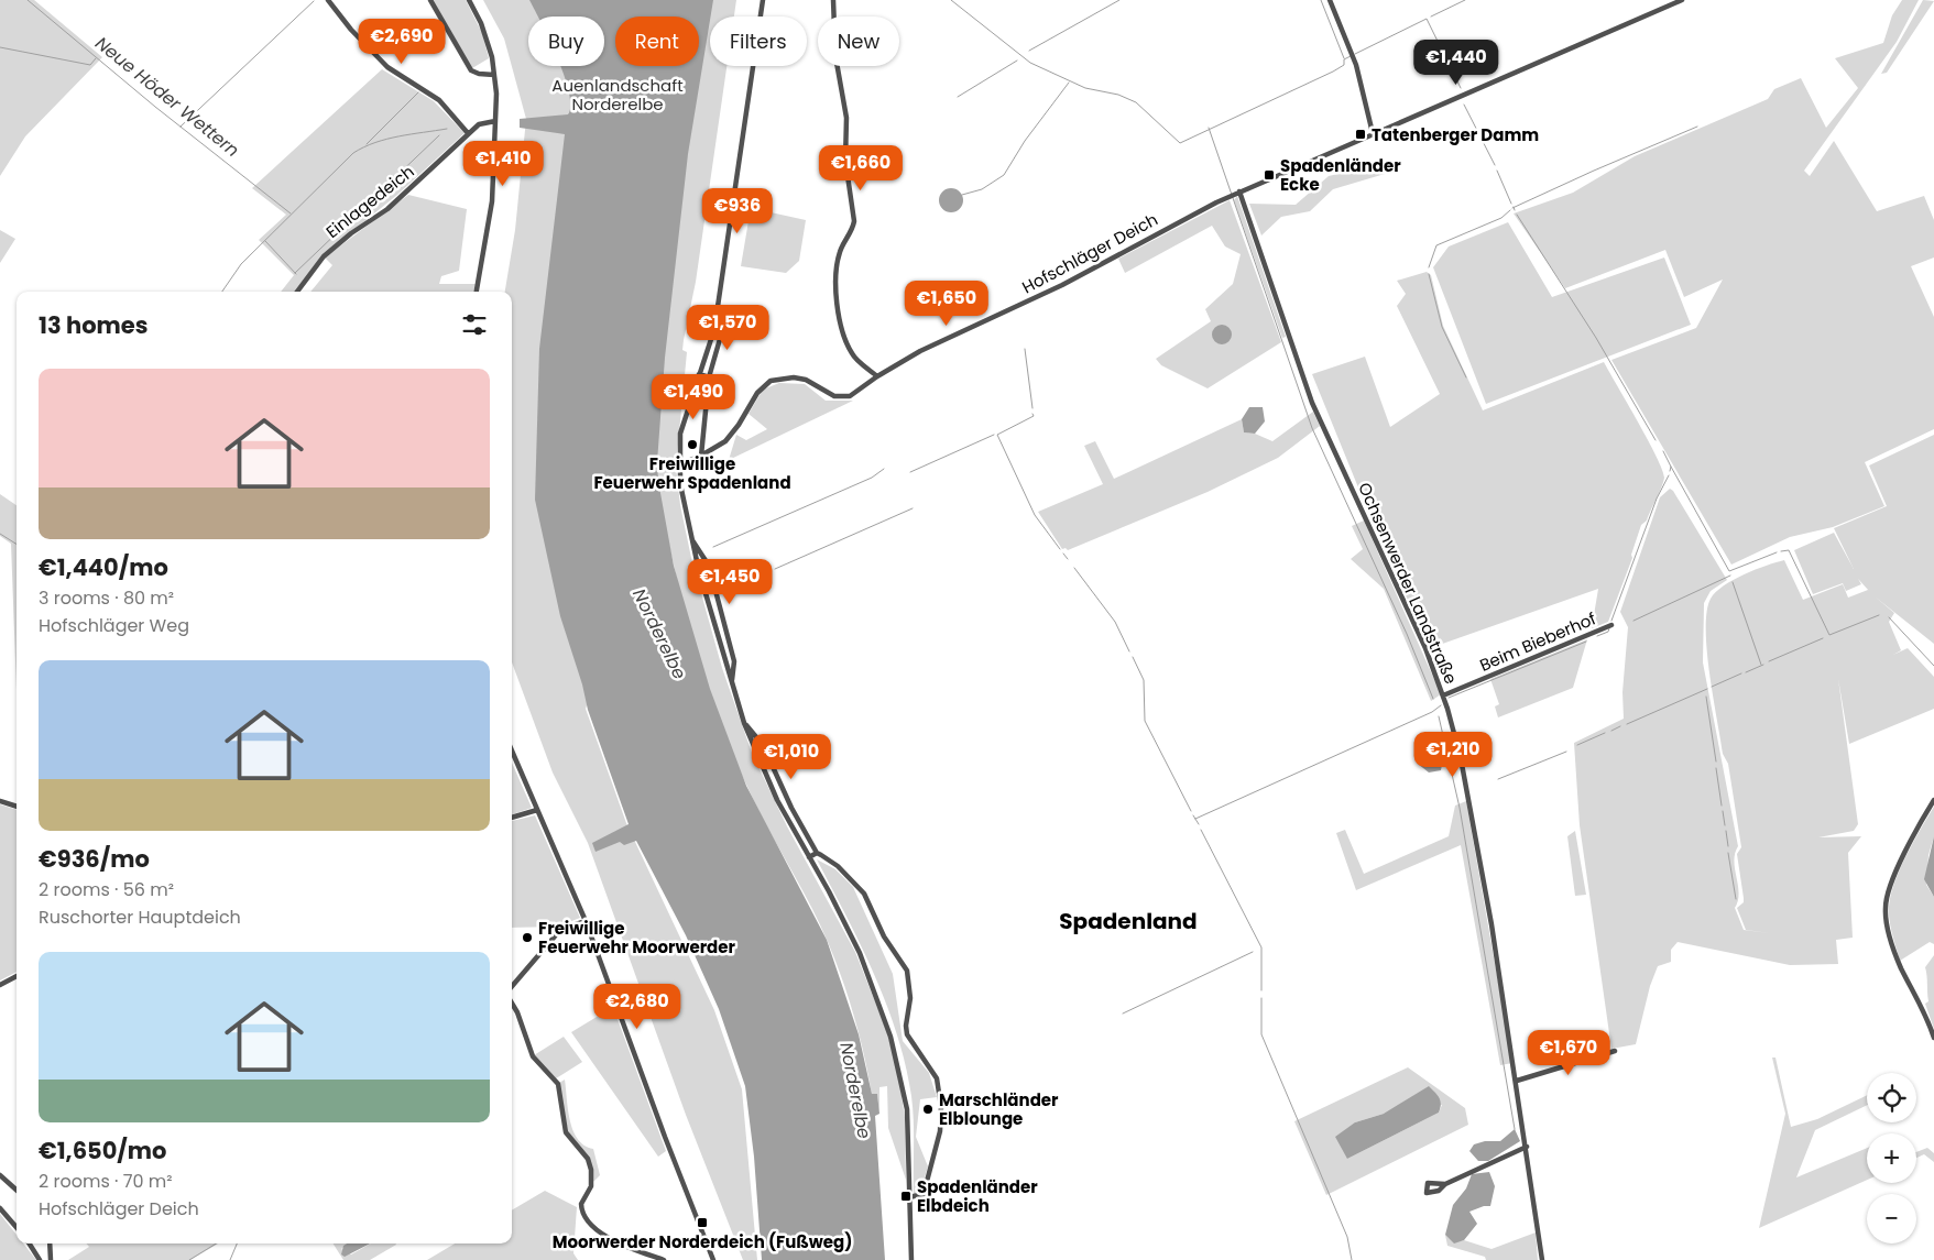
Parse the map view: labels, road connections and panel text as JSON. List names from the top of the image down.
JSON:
{
  "streets": {
    "street": [
      "Einlagedeich",
      "Hofschläger Deich",
      "Ochsenwerder Landstraße",
      "Beim Bieberhof"
    ]
  },
  "crossings": [
    ["Hofschläger Deich", "Ochsenwerder Landstraße"],
    ["Ochsenwerder Landstraße", "Beim Bieberhof"]
  ],
  "districts": ["Spadenland"],
  "water": ["Neue Höder Wettern", "Norderelbe"],
  "parks": ["Auenlandschaft Norderelbe"],
  "places": {
    "transit": [
      "Tatenberger Damm",
      "Spadenländer Ecke",
      "Spadenländer Elbdeich",
      "Moorwerder Norderdeich (Fußweg)"
    ],
    "other": ["Freiwillige Feuerwehr Spadenland", "Freiwillige Feuerwehr Moorwerder", "Marschländer Elblounge"]
  },
  "page": {
    "chip": [
      "Buy",
      "Rent",
      "Filters",
      "New"
    ],
    "price": [
      "€2,690",
      "€1,440",
      "€1,410",
      "€1,660",
      "€936",
      "€1,650",
      "€1,570",
      "€1,490",
      "€1,450",
      "€1,210",
      "€1,010",
      "€2,680",
      "€1,670"
    ],
    "heading": "13 homes",
    "list": [
      {
        "name": "€1,440/mo",
        "note": "3 rooms · 80 m² · Hofschläger Weg"
      },
      {
        "name": "€936/mo",
        "note": "2 rooms · 56 m² · Ruschorter Hauptdeich"
      },
      {
        "name": "€1,650/mo",
        "note": "2 rooms · 70 m² · Hofschläger Deich"
      }
    ],
    "map_buttons": ["+", "−"]
  }
}
